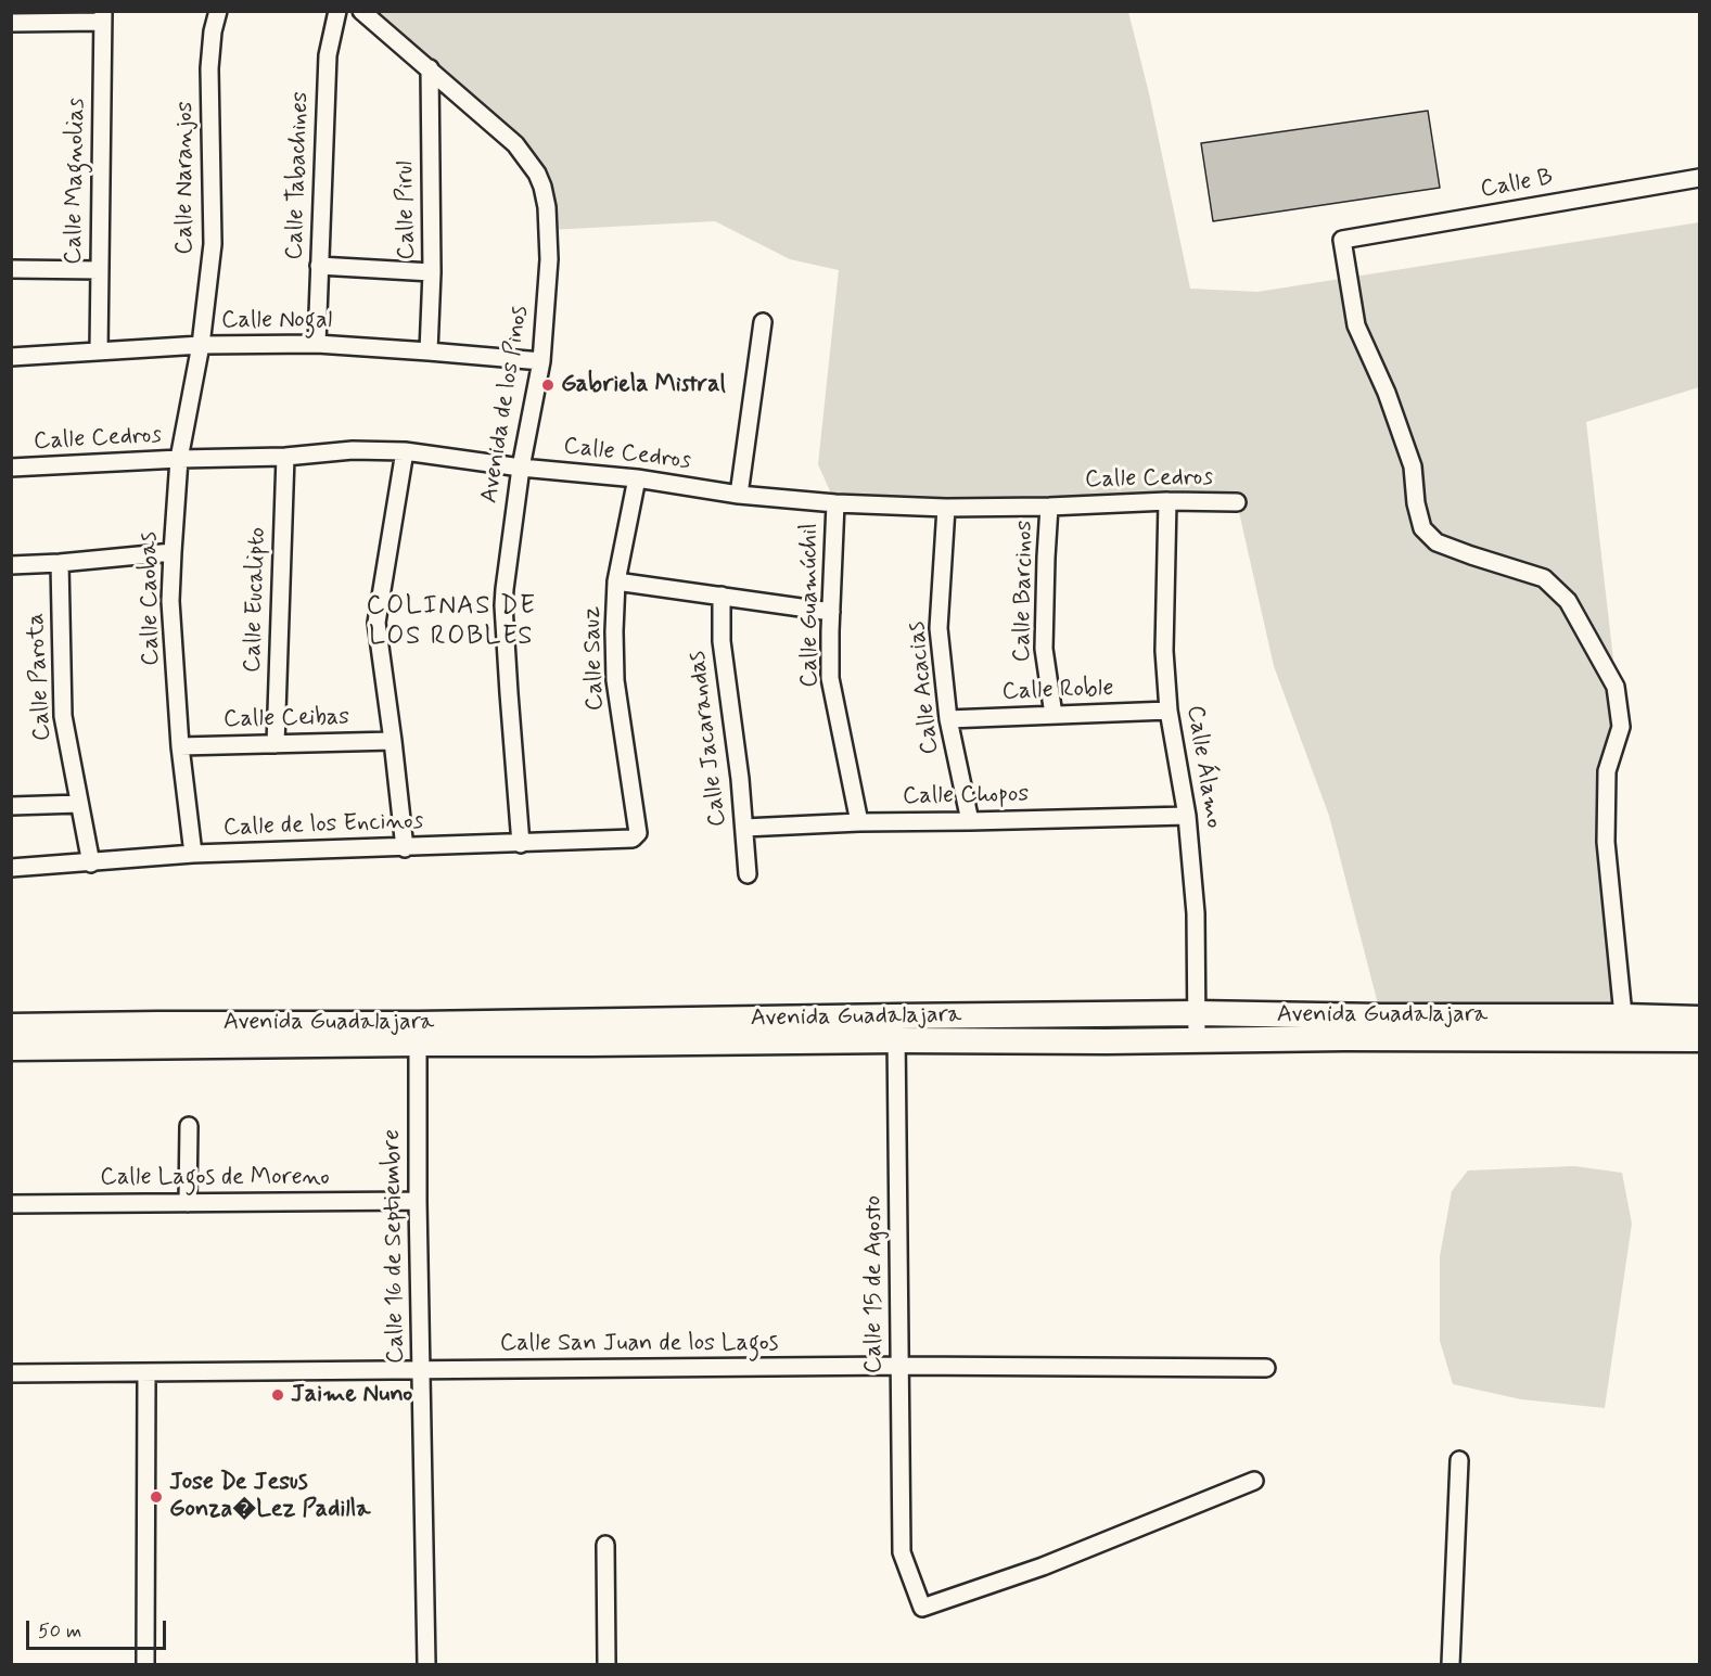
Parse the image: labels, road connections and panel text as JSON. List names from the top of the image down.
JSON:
{
  "streets": {
    "street": [
      "Calle Tabachines",
      "Calle Naranjos",
      "Calle Magnolias",
      "Calle B",
      "Calle Pirul",
      "Calle Nogal",
      "Avenida de los Pinos",
      "Calle Cedros",
      "Calle Barcinos",
      "Calle Caobas",
      "Calle Eucalipto",
      "Calle Guamúchil",
      "Calle Sauz",
      "Calle Parota",
      "Calle Acacias",
      "Calle Roble",
      "Calle Ceibas",
      "Calle Jacarandas",
      "Calle Álamo",
      "Calle Chopos",
      "Calle de los Encinos",
      "Avenida Guadalajara",
      "Calle Lagos de Moreno",
      "Calle 16 de Septiembre",
      "Calle 15 de Agosto",
      "Calle San Juan de los Lagos"
    ]
  },
  "crossings": [
    ["Calle Tabachines", "Calle Nogal"],
    ["Calle Naranjos", "Calle Nogal"],
    ["Calle Naranjos", "Calle Caobas"],
    ["Calle Magnolias", "Calle Nogal"],
    ["Calle B", "Avenida Guadalajara"],
    ["Calle Pirul", "Calle Nogal"],
    ["Calle Pirul", "Avenida de los Pinos"],
    ["Calle Nogal", "Avenida de los Pinos"],
    ["Calle Nogal", "Calle Caobas"],
    ["Avenida de los Pinos", "Calle Cedros"],
    ["Avenida de los Pinos", "Calle de los Encinos"],
    ["Calle Cedros", "Calle Barcinos"],
    ["Calle Cedros", "Calle Caobas"],
    ["Calle Cedros", "Calle Eucalipto"],
    ["Calle Cedros", "Calle Guamúchil"],
    ["Calle Cedros", "Calle Sauz"],
    ["Calle Cedros", "Calle Acacias"],
    ["Calle Cedros", "Calle Álamo"],
    ["Calle Barcinos", "Calle Roble"],
    ["Calle Caobas", "Calle Ceibas"],
    ["Calle Caobas", "Calle de los Encinos"],
    ["Calle Eucalipto", "Calle Ceibas"],
    ["Calle Guamúchil", "Calle Chopos"],
    ["Calle Sauz", "Calle de los Encinos"],
    ["Calle Parota", "Calle de los Encinos"],
    ["Calle Acacias", "Calle Roble"],
    ["Calle Acacias", "Calle Chopos"],
    ["Calle Roble", "Calle Álamo"],
    ["Calle Jacarandas", "Calle Chopos"],
    ["Calle Álamo", "Calle Chopos"],
    ["Calle Álamo", "Avenida Guadalajara"],
    ["Avenida Guadalajara", "Calle 16 de Septiembre"],
    ["Avenida Guadalajara", "Calle 15 de Agosto"],
    ["Calle Lagos de Moreno", "Calle 16 de Septiembre"],
    ["Calle 16 de Septiembre", "Calle San Juan de los Lagos"],
    ["Calle 15 de Agosto", "Calle San Juan de los Lagos"]
  ],
  "districts": ["COLINAS DE LOS ROBLES"],
  "places": ["Gabriela Mistral", "Jaime Nuno", "Jose De Jesus Gonza�Lez Padilla"],
  "scale_bar": "50 m"
}
